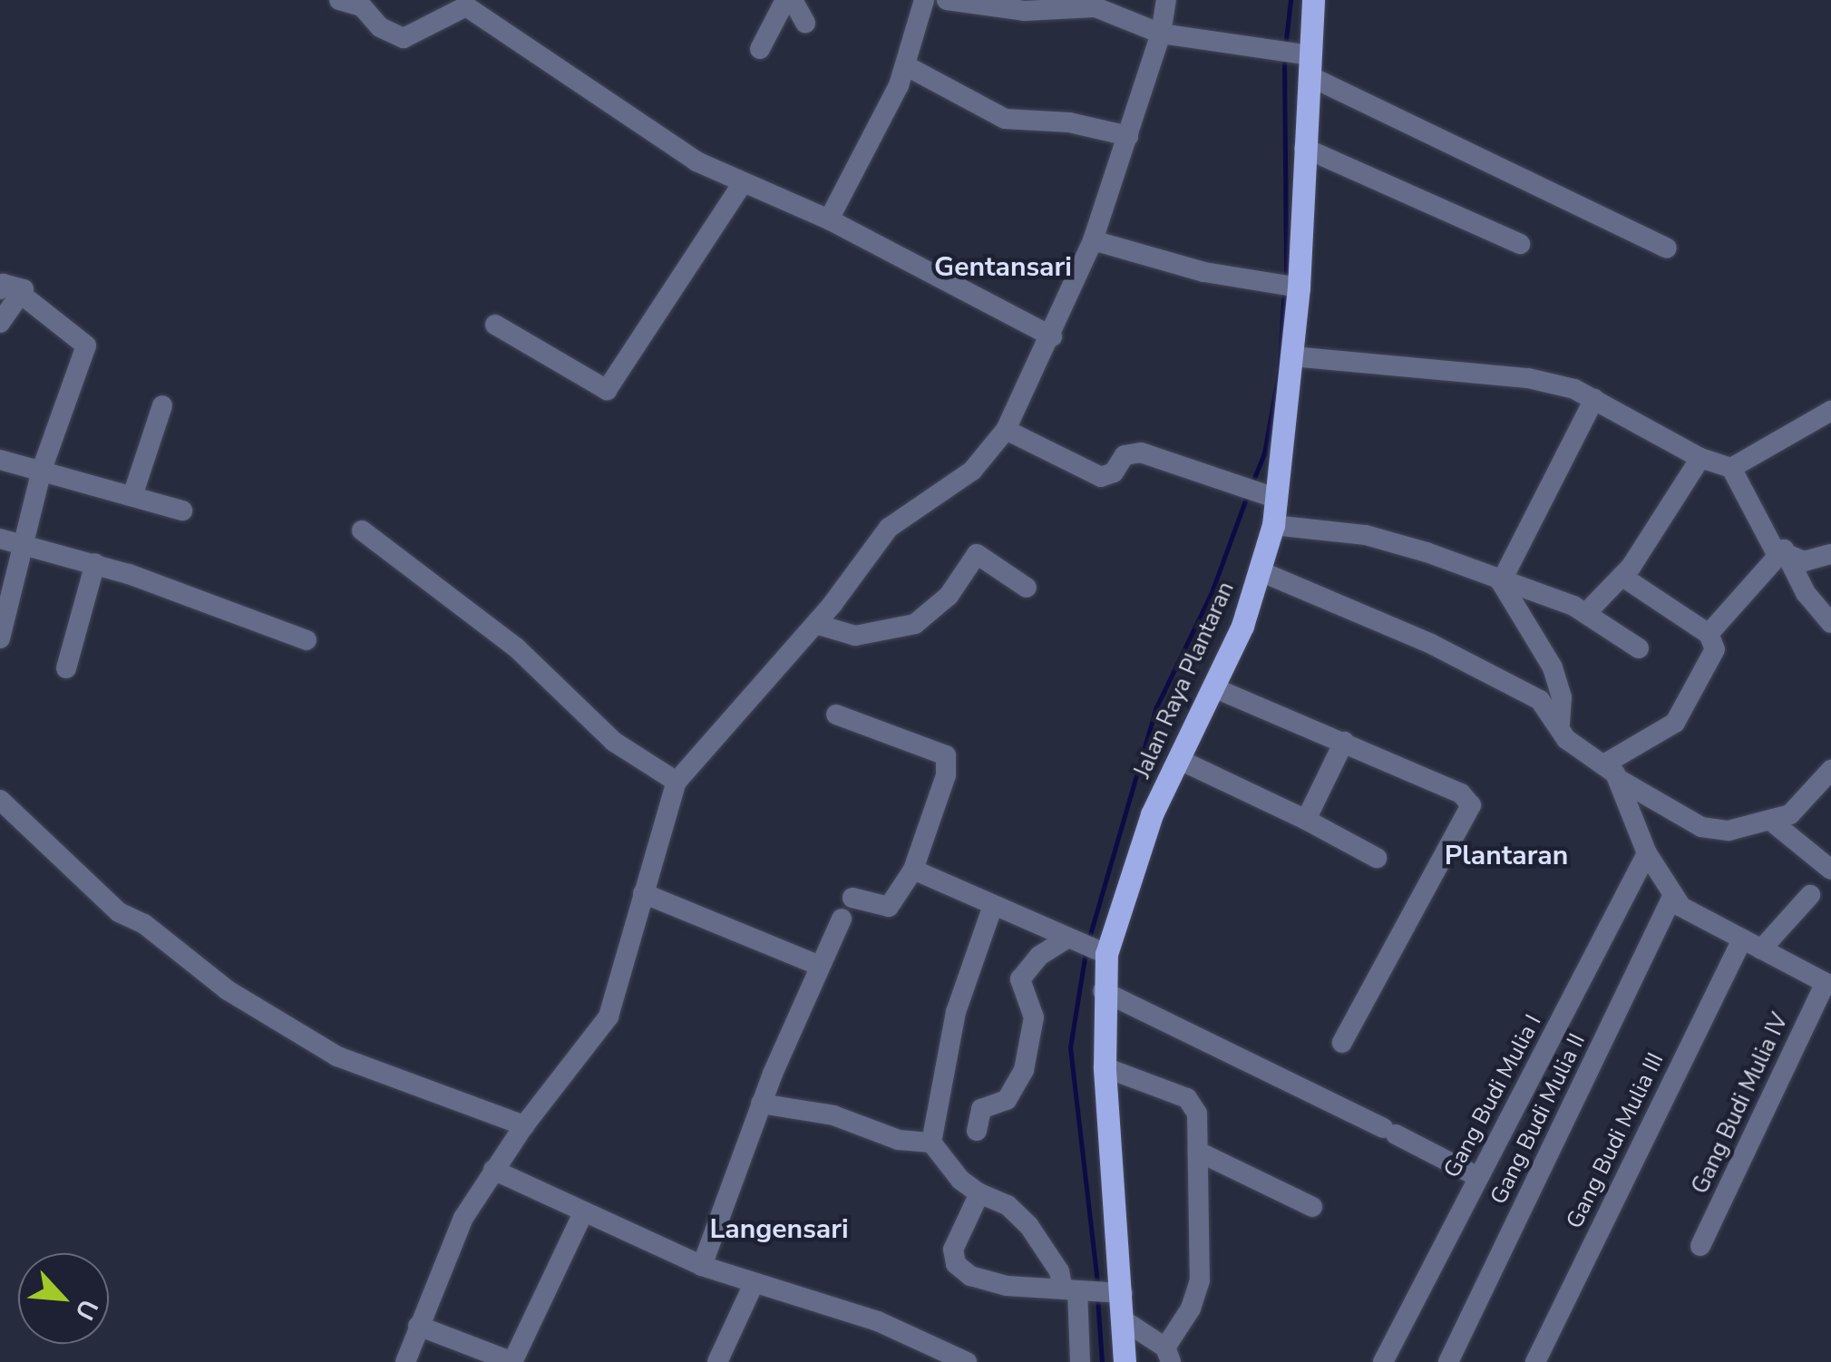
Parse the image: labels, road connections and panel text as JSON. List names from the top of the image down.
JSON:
{
  "streets": {
    "main road": ["Jalan Raya Plantaran"],
    "street": [
      "Gang Budi Mulia I",
      "Gang Budi Mulia IV",
      "Gang Budi Mulia II",
      "Gang Budi Mulia III"
    ]
  },
  "districts": ["Gentansari", "Plantaran", "Langensari"],
  "north": "bottom right"
}
